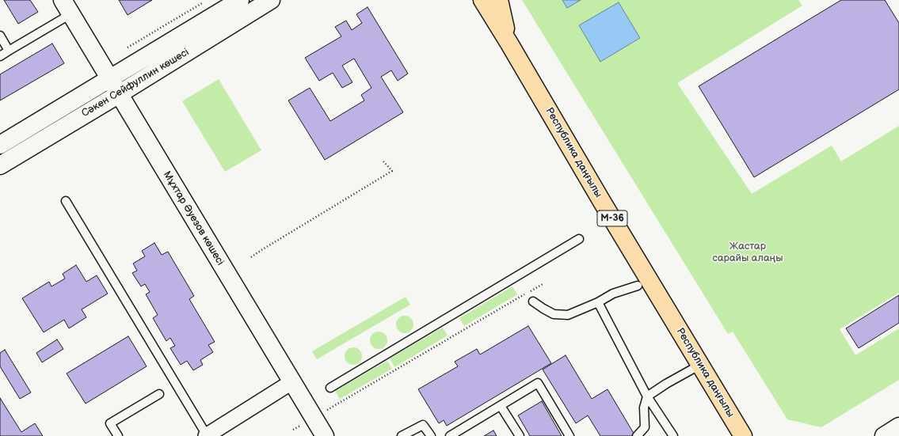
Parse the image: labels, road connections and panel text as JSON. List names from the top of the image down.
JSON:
{
  "streets": {
    "main road": [
      "Сәкен Сейфуллин көшесі",
      "Республика даңғылы",
      "Мұхтар Әуезов көшесі",
      "M-36"
    ]
  },
  "crossings": [
    ["Сәкен Сейфуллин көшесі", "Мұхтар Әуезов көшесі"]
  ],
  "parks": ["Жастар сарайы алаңы"]
}
